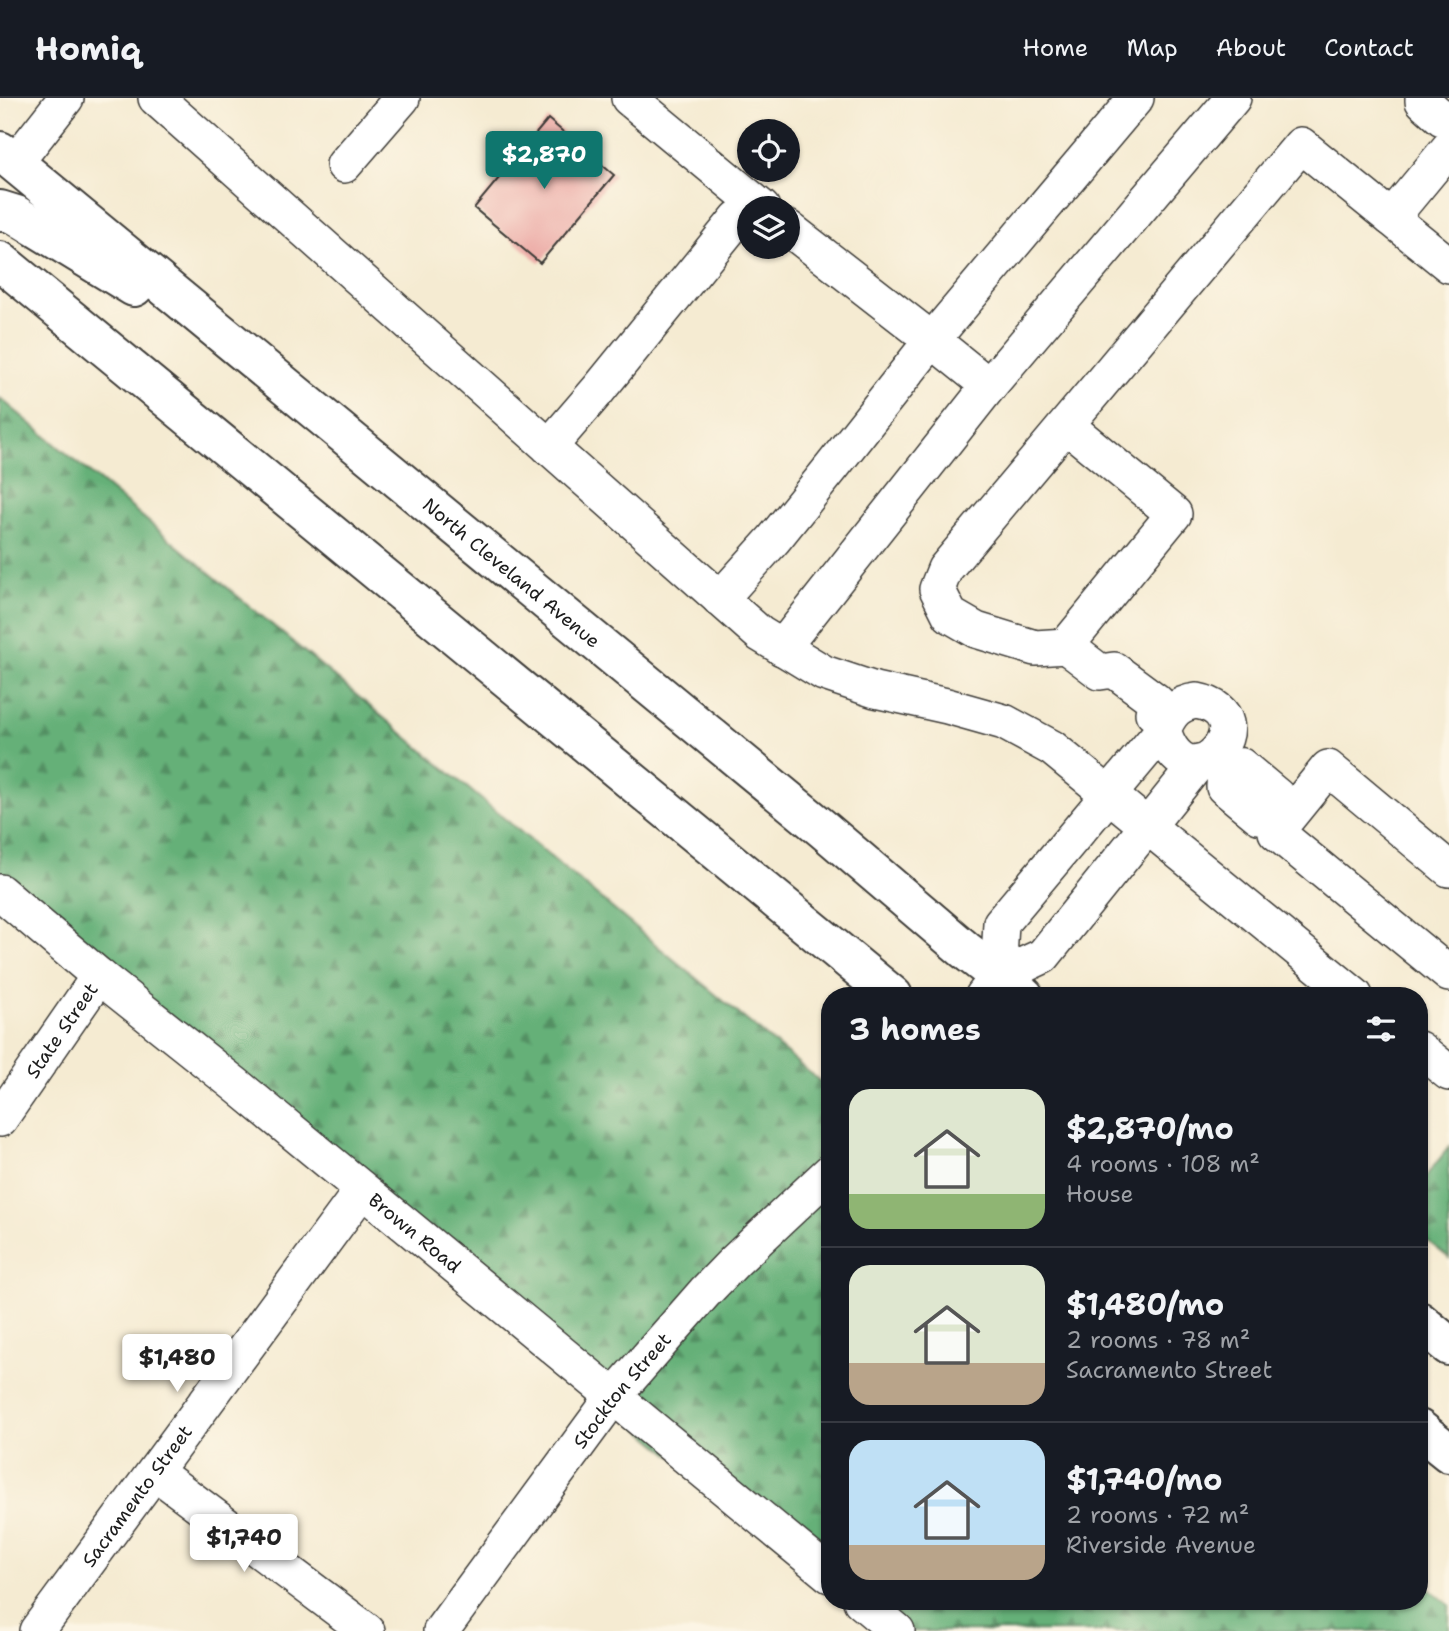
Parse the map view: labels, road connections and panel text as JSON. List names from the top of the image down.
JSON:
{
  "streets": {
    "main road": ["North Cleveland Avenue"],
    "street": [
      "State Street",
      "Brown Road",
      "Stockton Street",
      "Sacramento Street"
    ]
  },
  "crossings": [
    ["State Street", "Brown Road"],
    ["Brown Road", "Stockton Street"],
    ["Brown Road", "Sacramento Street"]
  ],
  "page": {
    "header": "Homiq",
    "nav": [
      "Home",
      "Map",
      "About",
      "Contact"
    ],
    "price": ["$2,870", "$1,480", "$1,740"],
    "heading": "3 homes",
    "list": [
      {
        "name": "$2,870/mo",
        "note": "4 rooms · 108 m² · House"
      },
      {
        "name": "$1,480/mo",
        "note": "2 rooms · 78 m² · Sacramento Street"
      },
      {
        "name": "$1,740/mo",
        "note": "2 rooms · 72 m² · Riverside Avenue"
      }
    ]
  }
}
